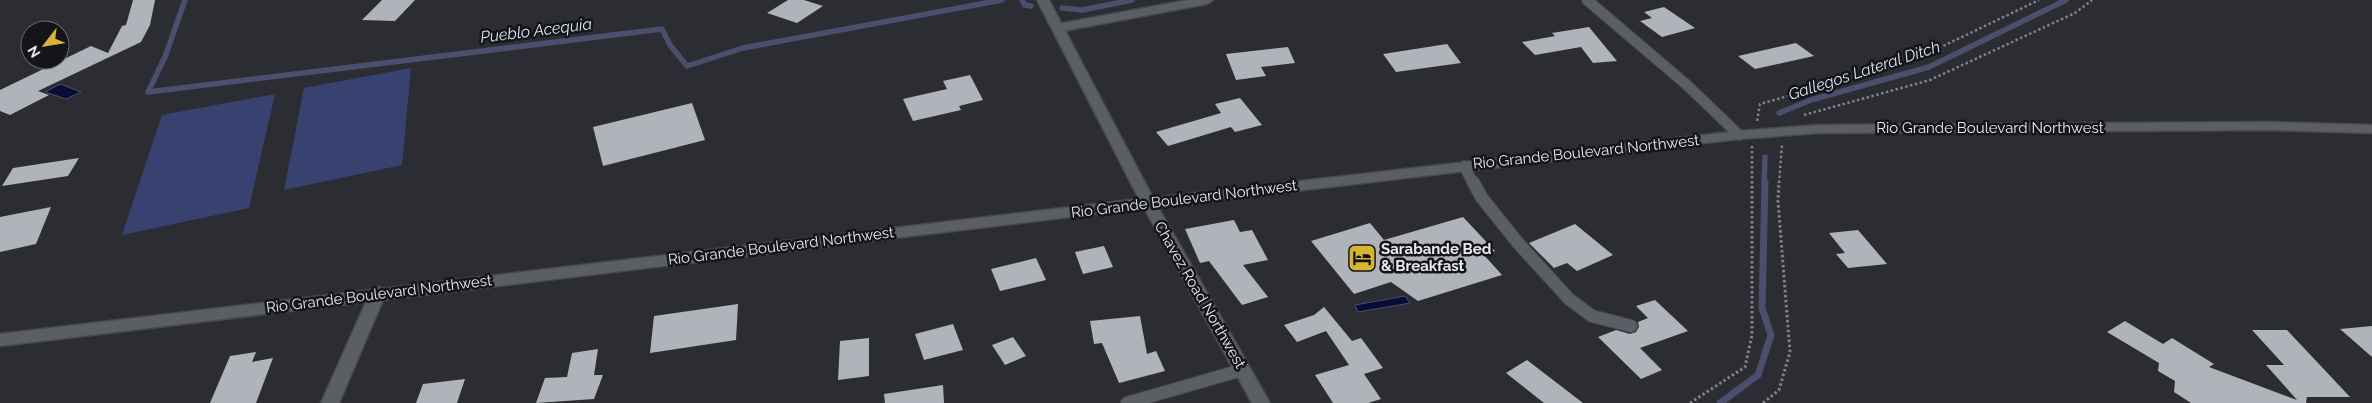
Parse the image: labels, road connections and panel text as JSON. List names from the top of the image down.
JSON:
{
  "streets": {
    "street": ["Rio Grande Boulevard Northwest", "Chavez Road Northwest"]
  },
  "crossings": [
    ["Rio Grande Boulevard Northwest", "Chavez Road Northwest"]
  ],
  "water": ["Pueblo Acequia", "Gallegos Lateral Ditch"],
  "places": {
    "hotel": ["Sarabande Bed & Breakfast"]
  },
  "north": "bottom left"
}
